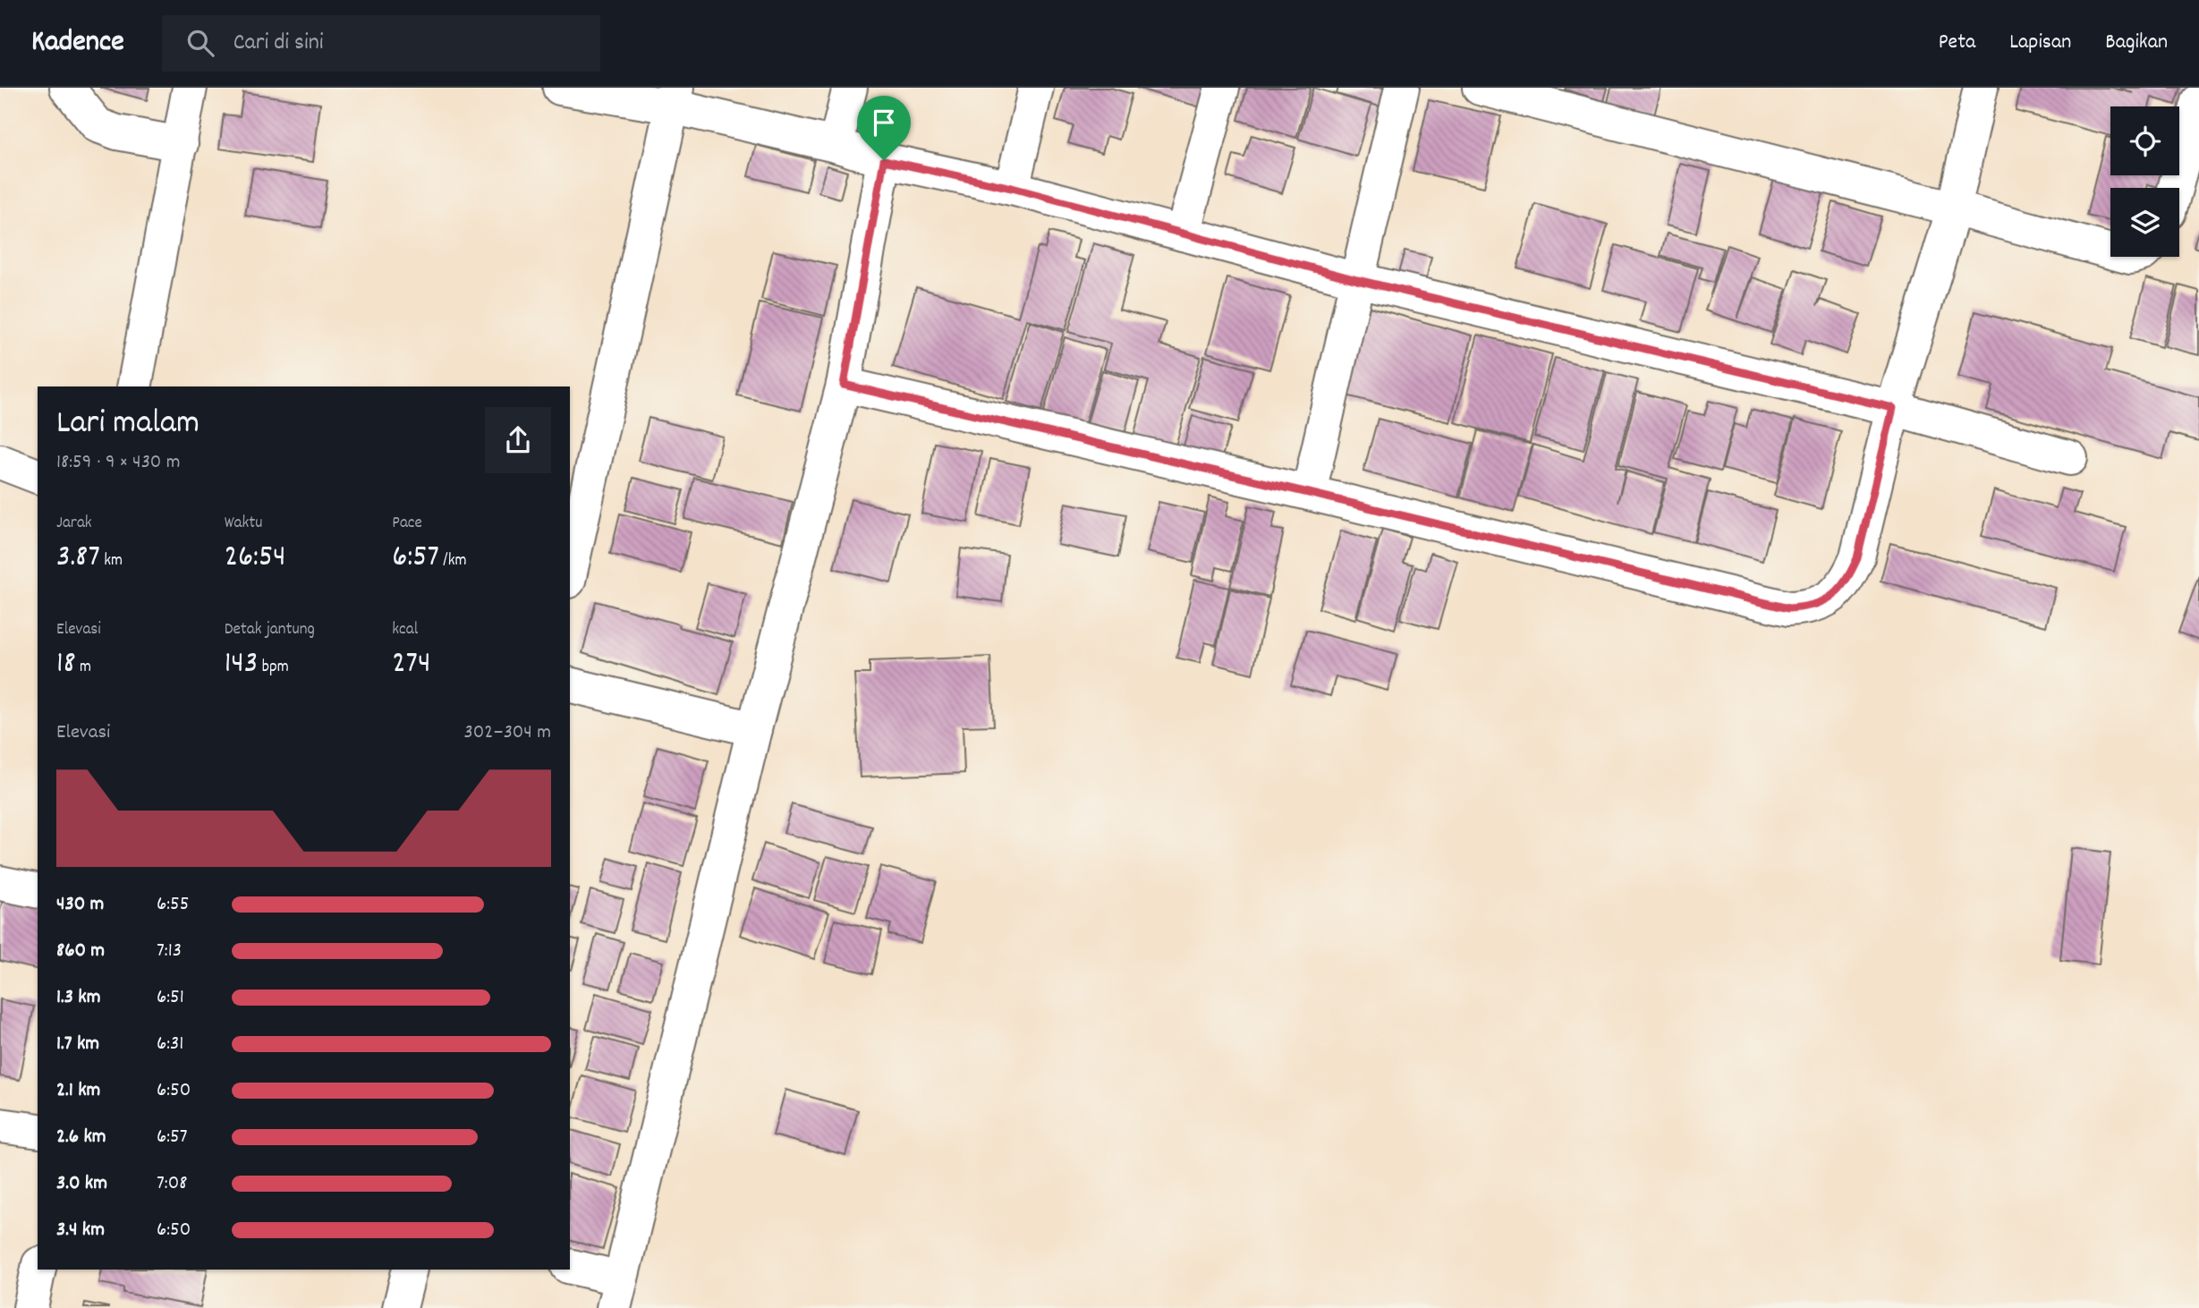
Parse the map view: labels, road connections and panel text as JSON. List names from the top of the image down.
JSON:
{
  "page": {
    "header": "Kadence",
    "search": "Cari di sini",
    "nav": ["Peta", "Lapisan", "Bagikan"],
    "heading": ["Lari malam", "18:59 · 9 × 430 m"],
    "stats": [
      ["Jarak", "3.87 km"],
      ["Waktu", "26:54"],
      ["Pace", "6:57 /km"],
      ["Elevasi", "18 m"],
      ["Detak jantung", "143 bpm"],
      ["kcal", "274"]
    ],
    "chart": ["Elevasi", "302–304 m"],
    "list": [
      {
        "name": "430 m",
        "note": "6:55"
      },
      {
        "name": "860 m",
        "note": "7:13"
      },
      {
        "name": "1.3 km",
        "note": "6:51"
      },
      {
        "name": "1.7 km",
        "note": "6:31"
      },
      {
        "name": "2.1 km",
        "note": "6:50"
      },
      {
        "name": "2.6 km",
        "note": "6:57"
      },
      {
        "name": "3.0 km",
        "note": "7:08"
      },
      {
        "name": "3.4 km",
        "note": "6:50"
      }
    ]
  }
}
